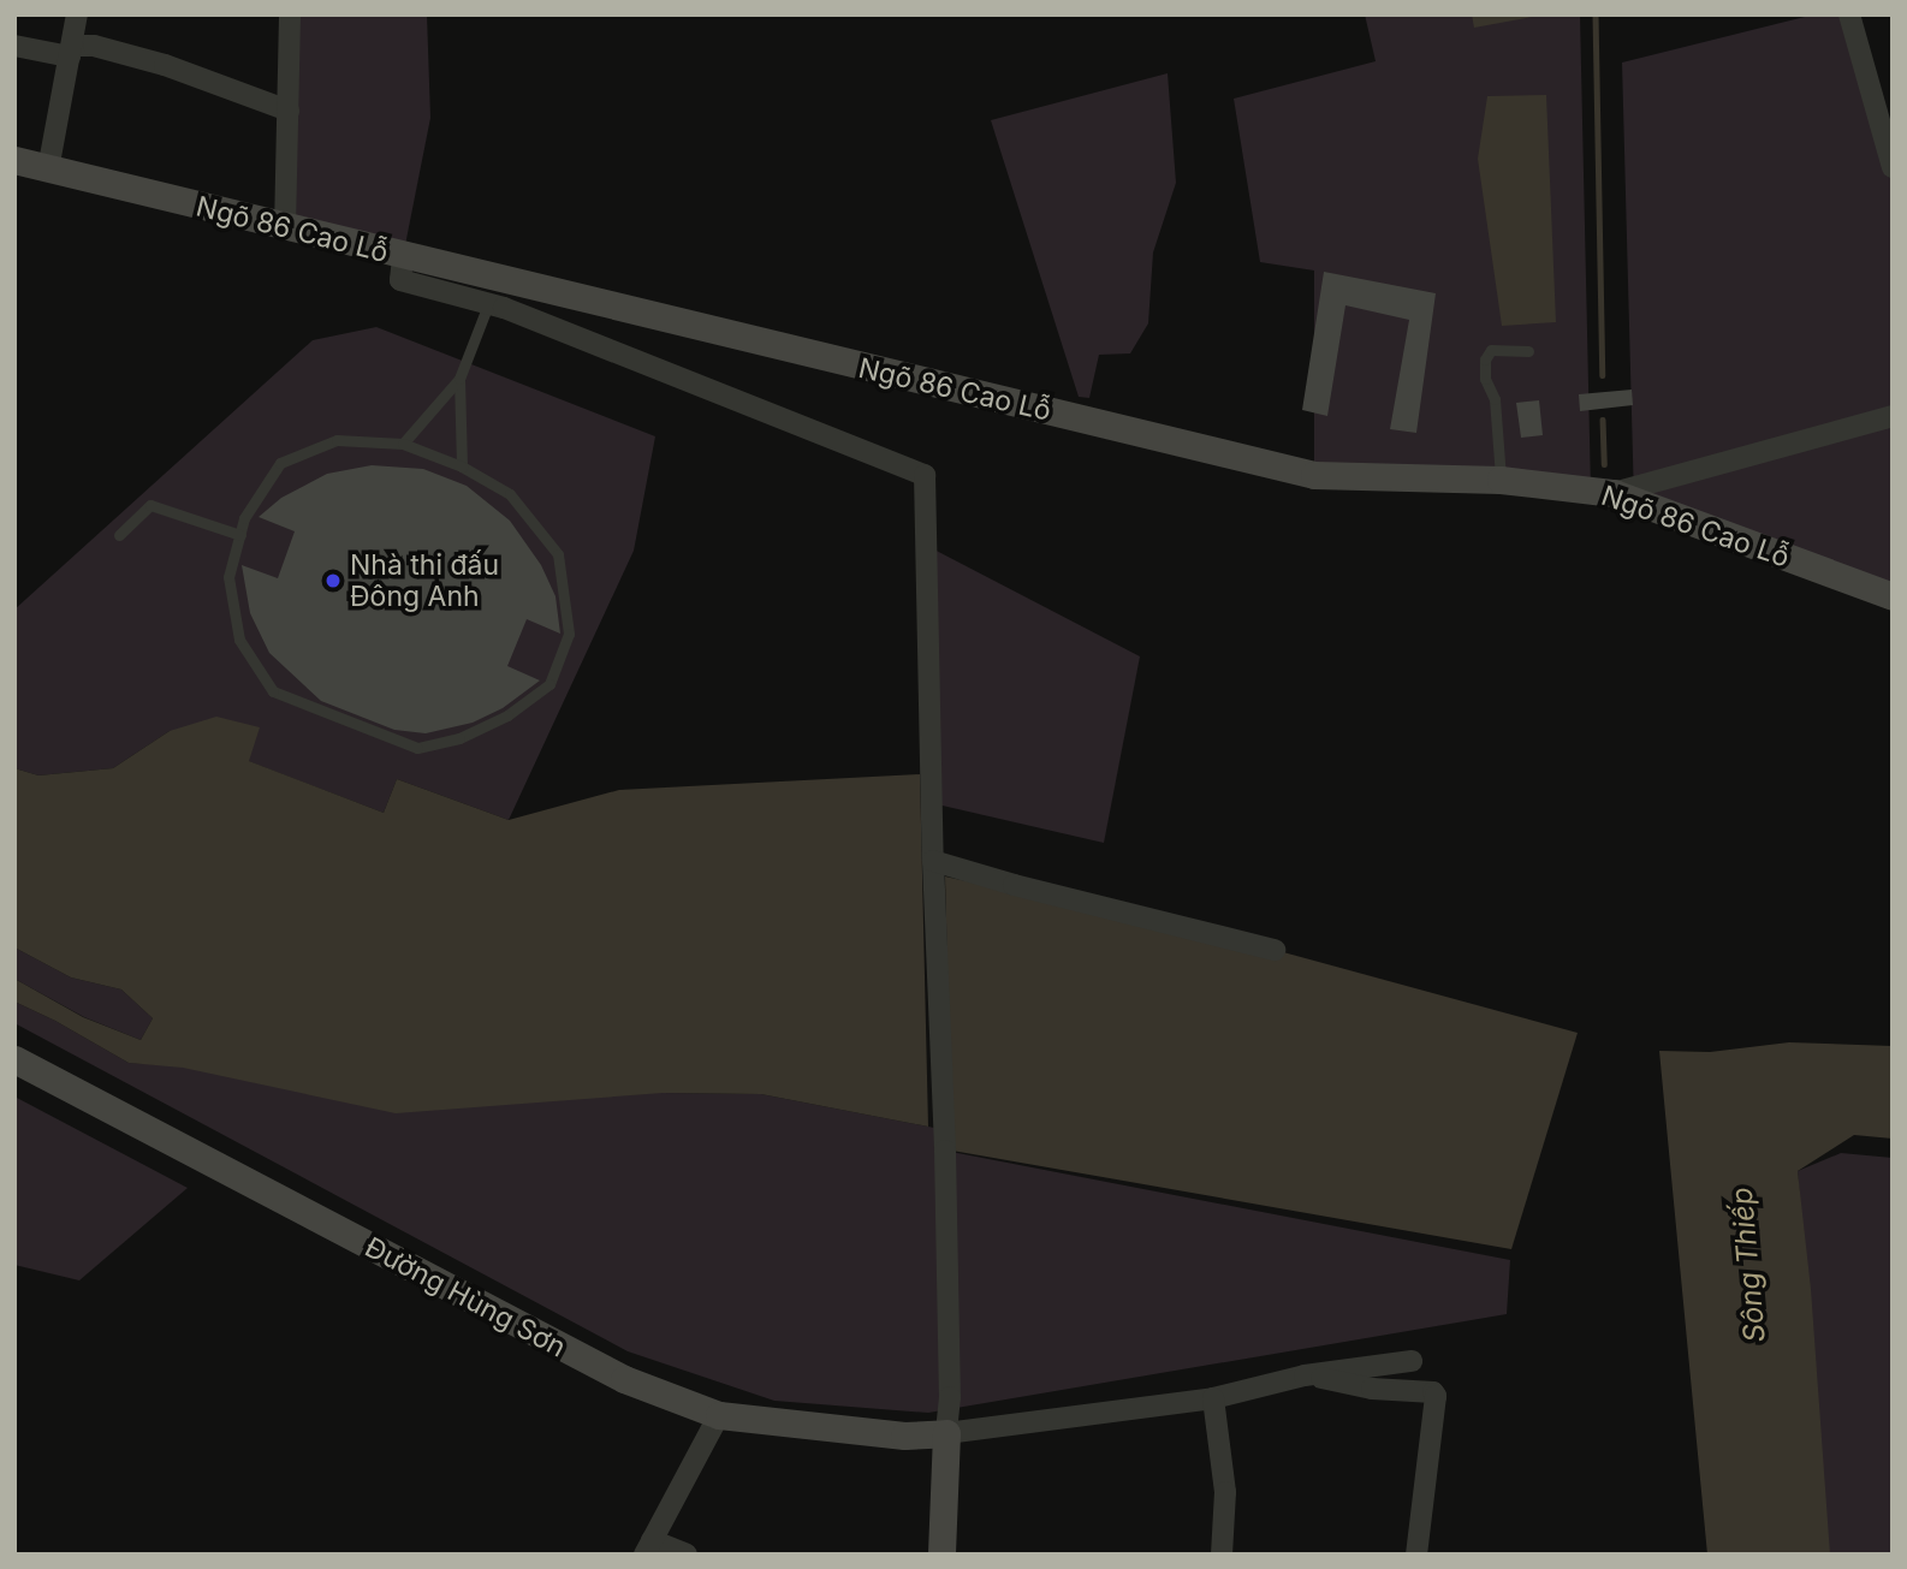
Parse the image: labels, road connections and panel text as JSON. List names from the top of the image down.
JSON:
{
  "streets": {
    "street": ["Ngõ 86 Cao Lỗ", "Đường Hùng Sơn"]
  },
  "water": ["Sông Thiếp"],
  "places": ["Nhà thi đấu Đông Anh"]
}
